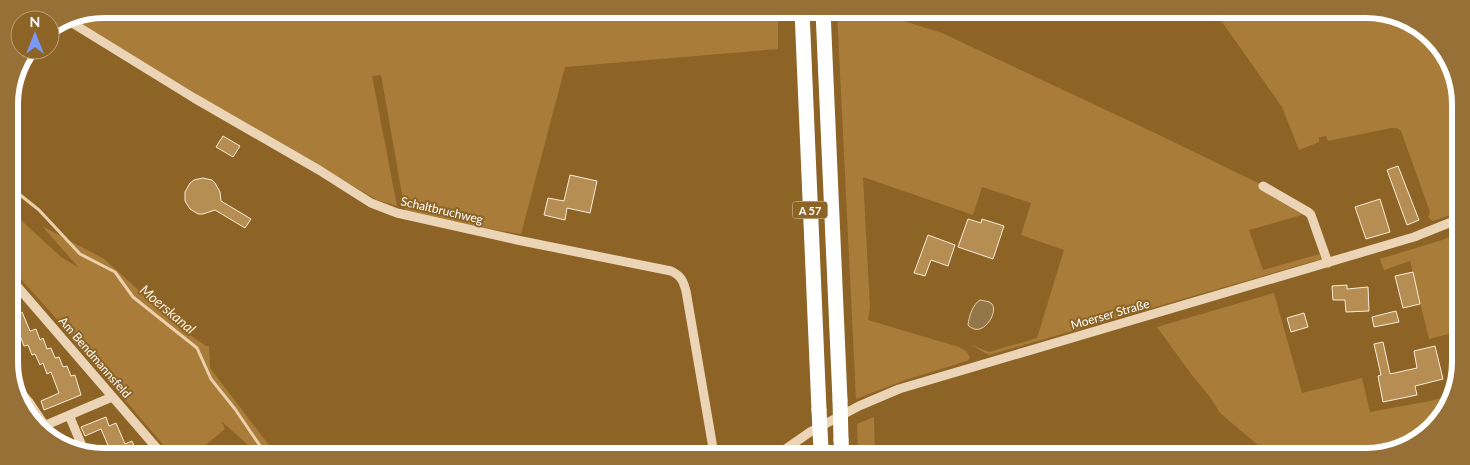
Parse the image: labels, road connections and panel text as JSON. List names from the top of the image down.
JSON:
{
  "streets": {
    "highway": ["A 57"],
    "street": ["Schaltbruchweg", "Moerser Straße", "Am Bendmannsfeld"]
  },
  "water": ["Moerskanal"],
  "north": "top"
}
